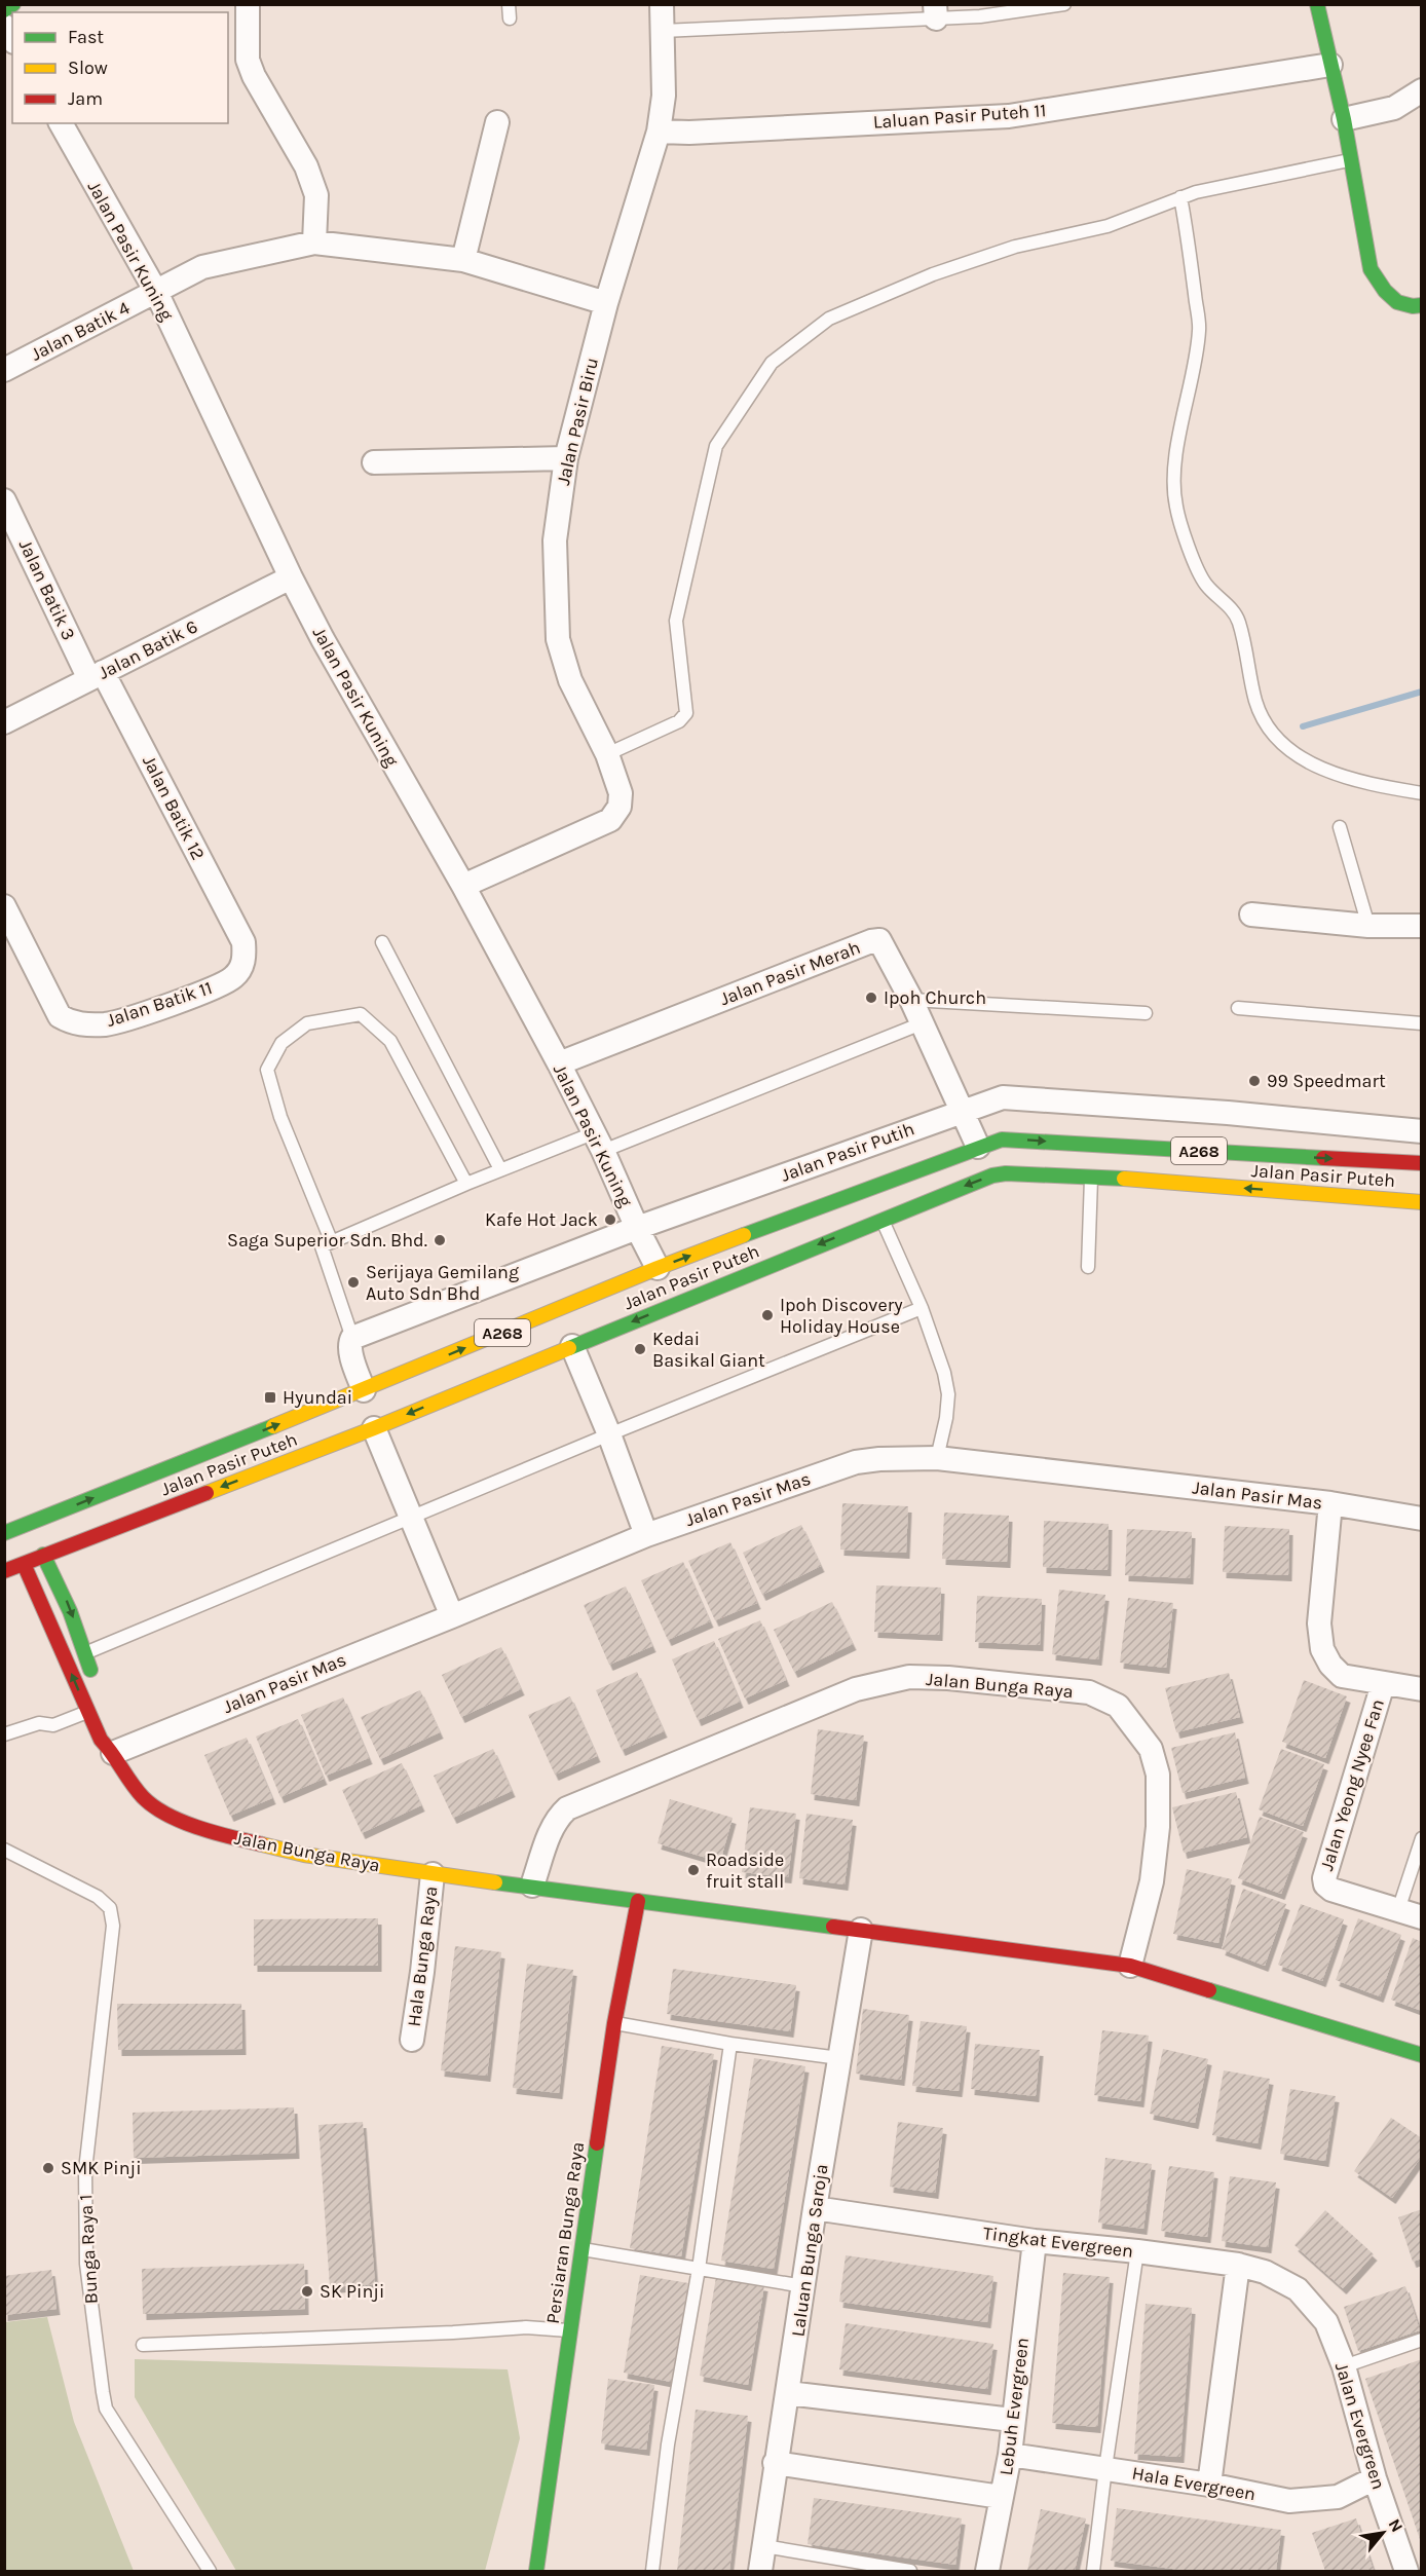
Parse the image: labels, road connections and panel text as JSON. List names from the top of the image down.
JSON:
{
  "streets": {
    "main road": [
      "A268",
      "Jalan Pasir Puteh",
      "Jalan Bunga Raya",
      "Persiaran Bunga Raya"
    ],
    "street": [
      "Laluan Pasir Puteh 11",
      "Jalan Pasir Kuning",
      "Jalan Batik 4",
      "Jalan Pasir Biru",
      "Jalan Batik 3",
      "Jalan Batik 6",
      "Jalan Batik 12",
      "Jalan Pasir Merah",
      "Jalan Batik 11",
      "Jalan Pasir Putih",
      "Jalan Pasir Mas",
      "Jalan Yeong Nyee Fan",
      "Hala Bunga Raya",
      "Tingkat Evergreen",
      "Laluan Bunga Saroja",
      "Lebuh Evergreen",
      "Jalan Evergreen",
      "Hala Evergreen"
    ],
    "lane": ["Bunga Raya 1"]
  },
  "crossings": [
    ["Laluan Pasir Puteh 11", "Jalan Pasir Biru"],
    ["Jalan Pasir Kuning", "Jalan Batik 4"],
    ["Jalan Pasir Kuning", "Jalan Pasir Biru"],
    ["Jalan Pasir Kuning", "Jalan Batik 6"],
    ["Jalan Pasir Kuning", "Jalan Pasir Merah"],
    ["Jalan Pasir Kuning", "Jalan Pasir Putih"],
    ["Jalan Pasir Kuning", "Jalan Pasir Puteh"],
    ["Jalan Batik 4", "Jalan Pasir Biru"],
    ["Jalan Batik 3", "Jalan Batik 6"],
    ["Jalan Batik 3", "Jalan Batik 12"],
    ["Jalan Batik 6", "Jalan Batik 12"],
    ["Jalan Batik 12", "Jalan Batik 11"],
    ["Jalan Pasir Merah", "Jalan Pasir Putih"],
    ["Jalan Pasir Merah", "Jalan Pasir Puteh"],
    ["Jalan Pasir Puteh", "Jalan Bunga Raya"],
    ["Jalan Pasir Mas", "Jalan Bunga Raya"],
    ["Jalan Bunga Raya", "Hala Bunga Raya"],
    ["Jalan Bunga Raya", "Persiaran Bunga Raya"],
    ["Jalan Bunga Raya", "Laluan Bunga Saroja"],
    ["Tingkat Evergreen", "Laluan Bunga Saroja"],
    ["Tingkat Evergreen", "Lebuh Evergreen"],
    ["Tingkat Evergreen", "Jalan Evergreen"],
    ["Lebuh Evergreen", "Hala Evergreen"],
    ["Jalan Evergreen", "Hala Evergreen"]
  ],
  "places": {
    "other": [
      "Ipoh Church",
      "99 Speedmart",
      "Kafe Hot Jack",
      "Saga Superior Sdn. Bhd.",
      "Serijaya Gemilang Auto Sdn Bhd",
      "Ipoh Discovery Holiday House",
      "Kedai Basikal Giant",
      "Roadside fruit stall",
      "SMK Pinji",
      "SK Pinji"
    ],
    "transit": ["Hyundai"]
  },
  "legend": ["Fast", "Slow", "Jam"],
  "north": "top right"
}
